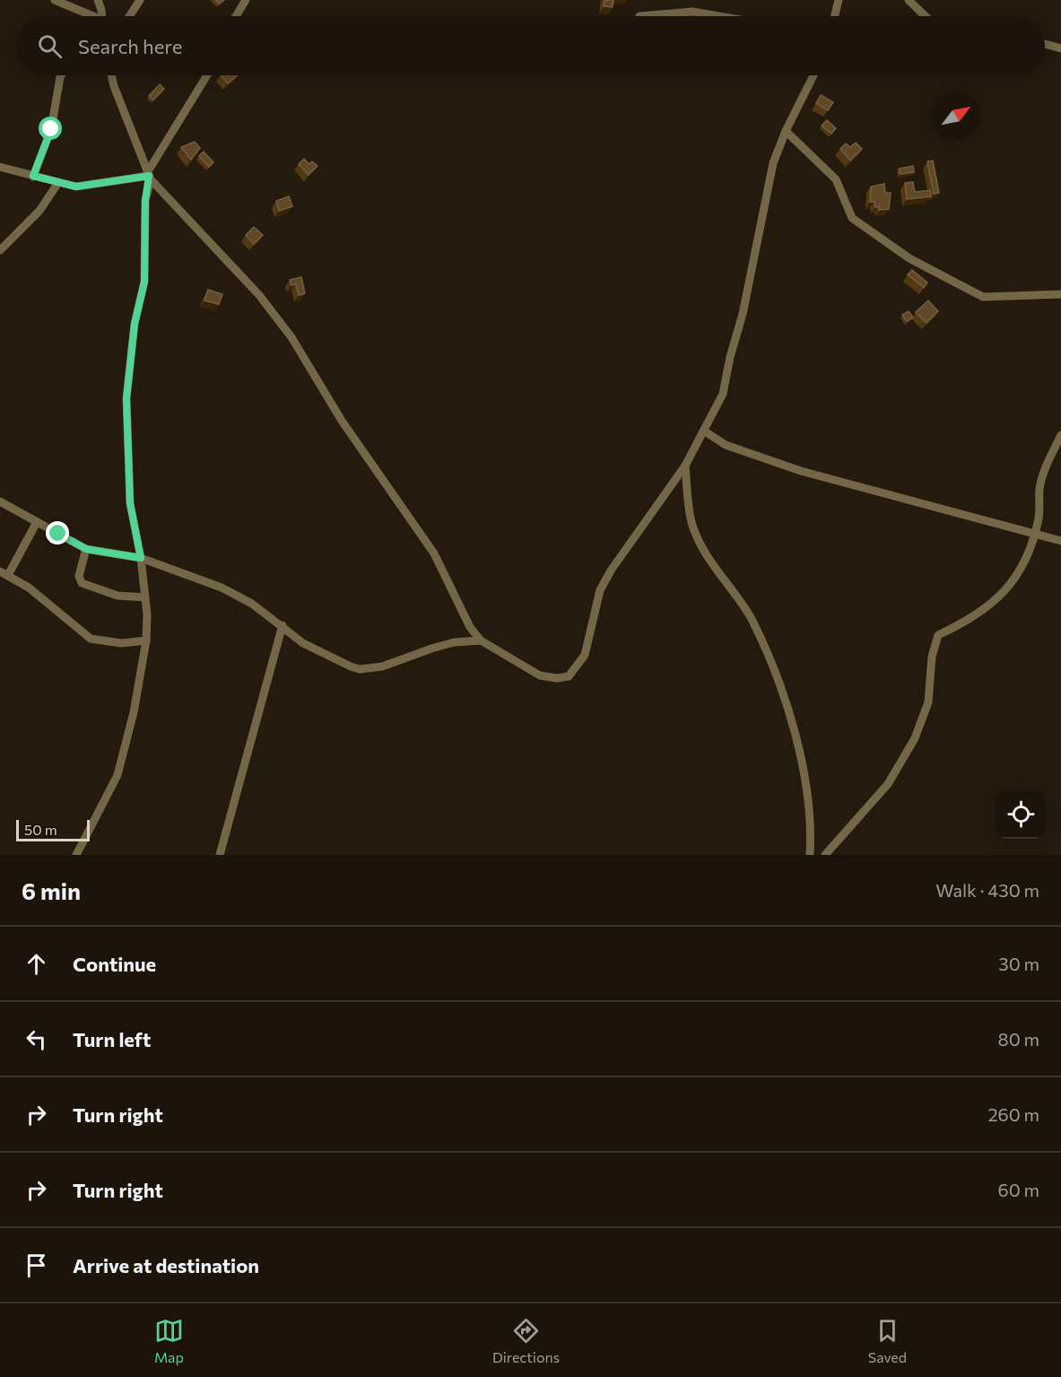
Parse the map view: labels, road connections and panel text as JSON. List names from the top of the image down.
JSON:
{
  "scale_bar": "50 m",
  "north": "top right",
  "page": {
    "search": "Search here",
    "scale": "50 m",
    "heading": ["6 min", "Walk · 430 m"],
    "list": [
      ["Continue", "30 m"],
      ["Turn left", "80 m"],
      ["Turn right", "260 m"],
      ["Turn right", "60 m"],
      "Arrive at destination"
    ],
    "nav": ["Map", "Directions", "Saved"]
  }
}
